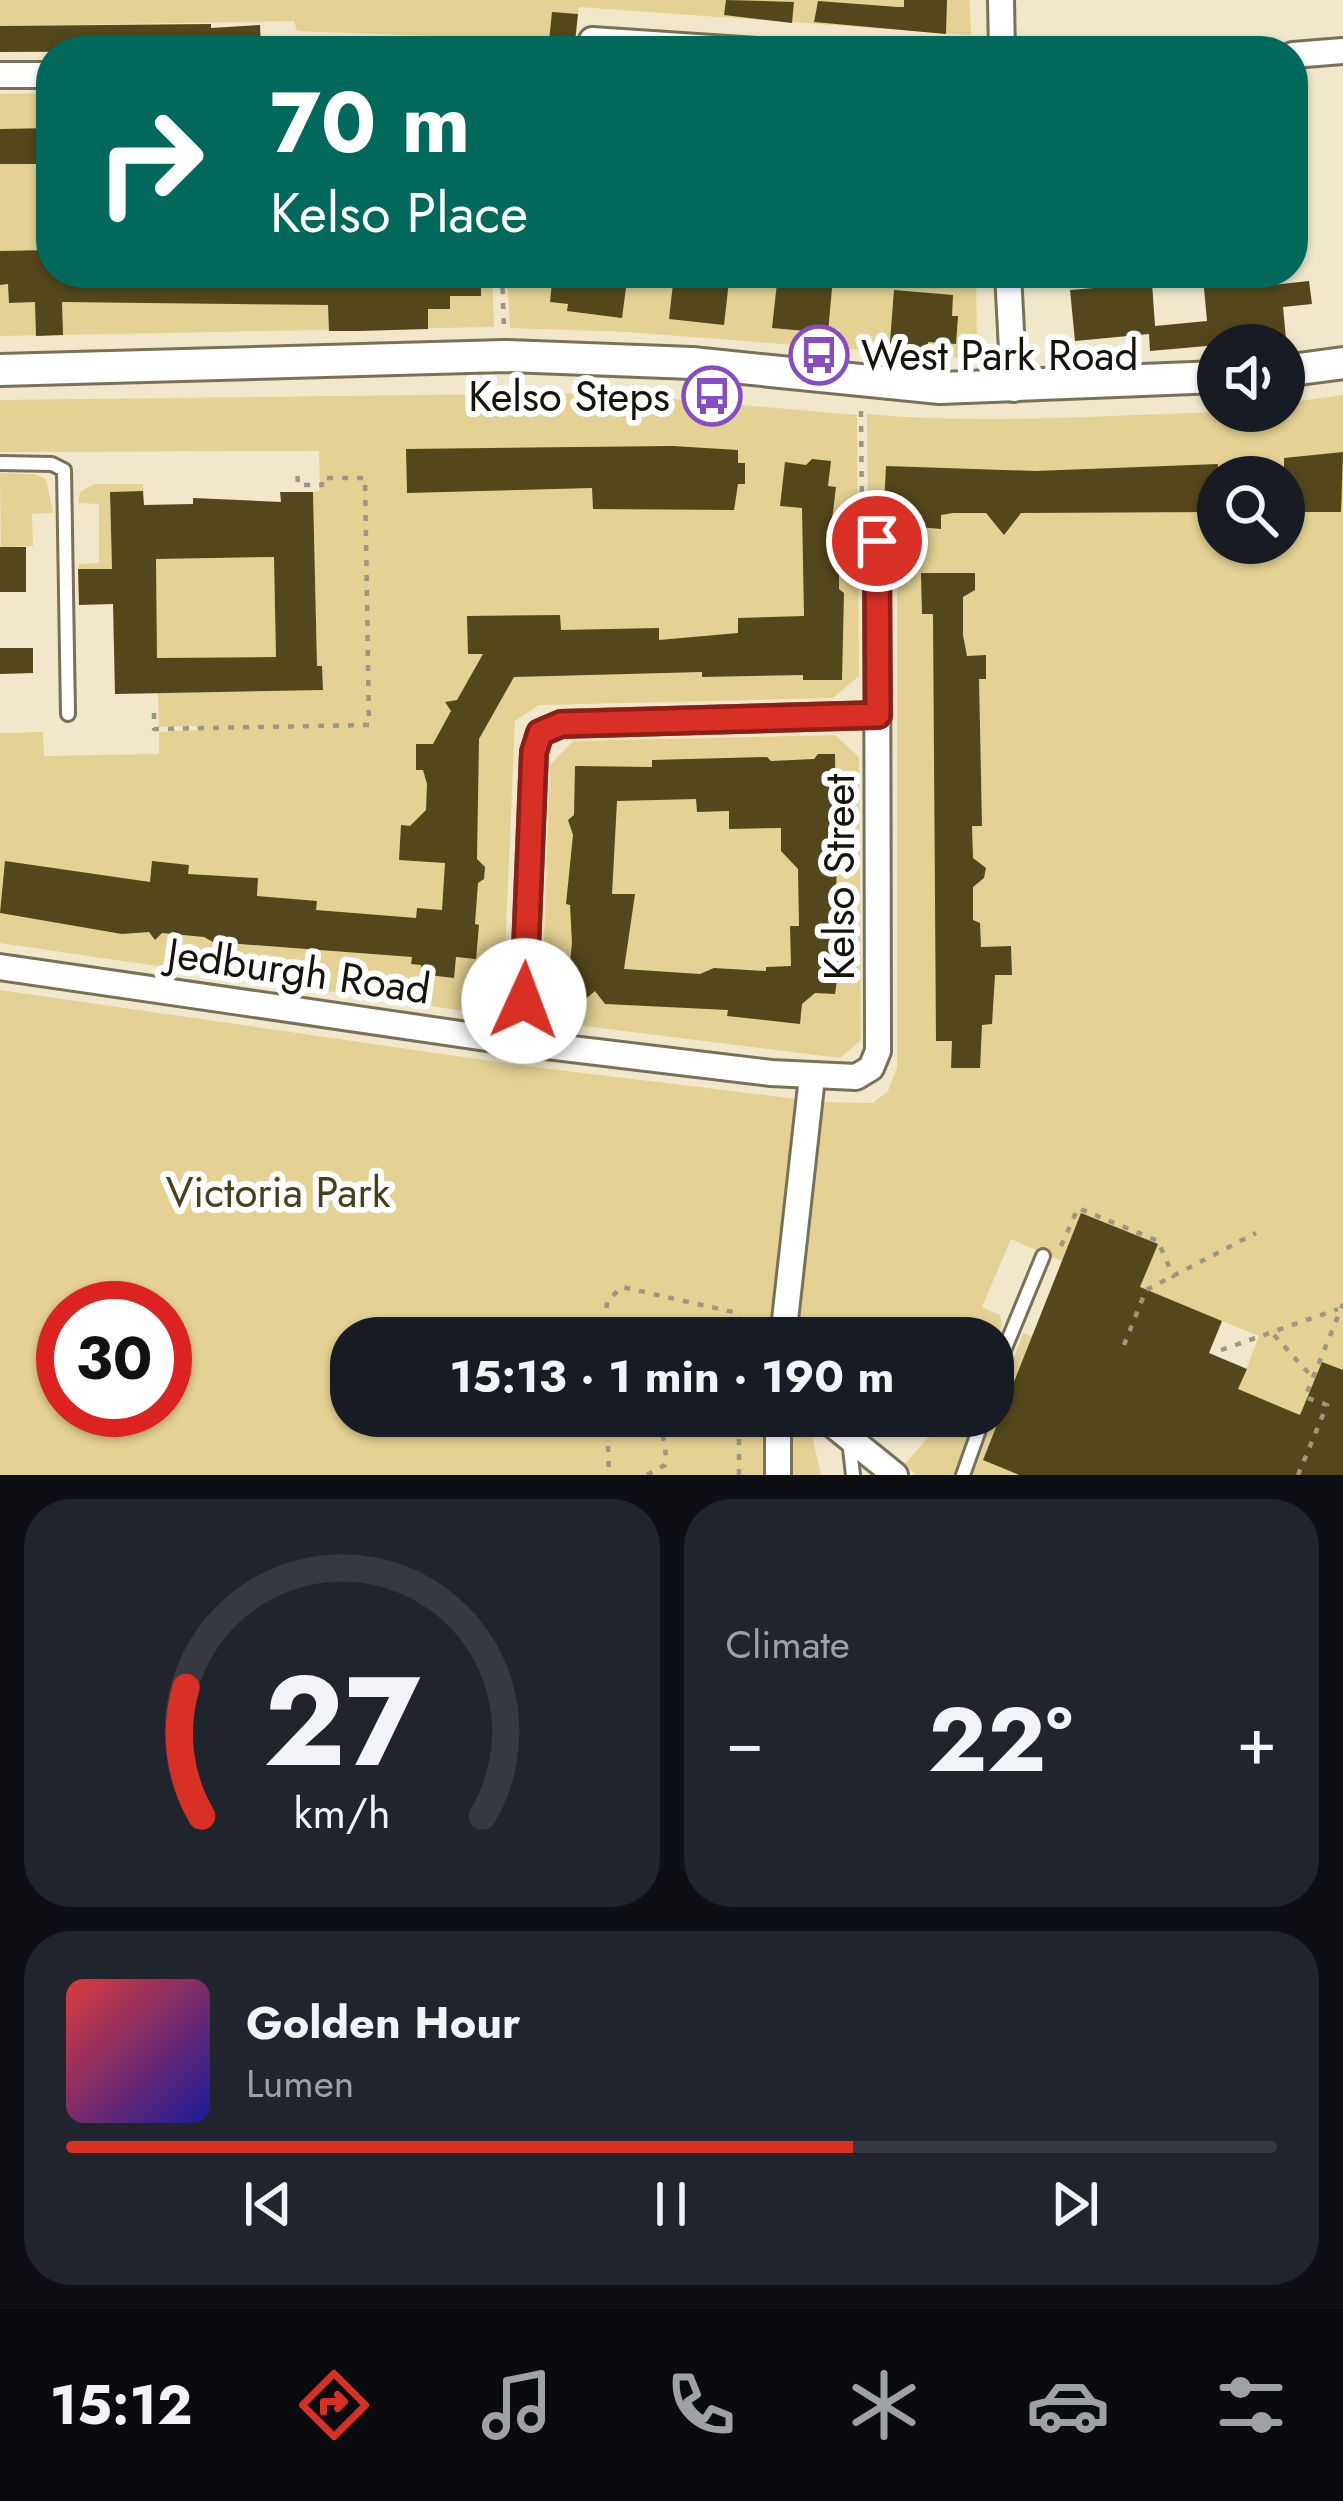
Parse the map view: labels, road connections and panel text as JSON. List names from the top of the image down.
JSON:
{
  "streets": {
    "street": ["Kelso Street", "Jedburgh Road"]
  },
  "crossings": [
    ["Kelso Street", "Jedburgh Road"]
  ],
  "parks": ["Victoria Park"],
  "places": {
    "bus stop": ["West Park Road", "Kelso Steps"]
  },
  "page": {
    "turn": ["70 m", "Kelso Place"],
    "limit": "30",
    "trip": "15:13 · 1 min · 190 m",
    "tile": "Climate",
    "heat": ["−", "22°", "+"],
    "song": ["Golden Hour", "Lumen"],
    "tabs": "15:12",
    "gauge": ["27", "km/h"]
  }
}
